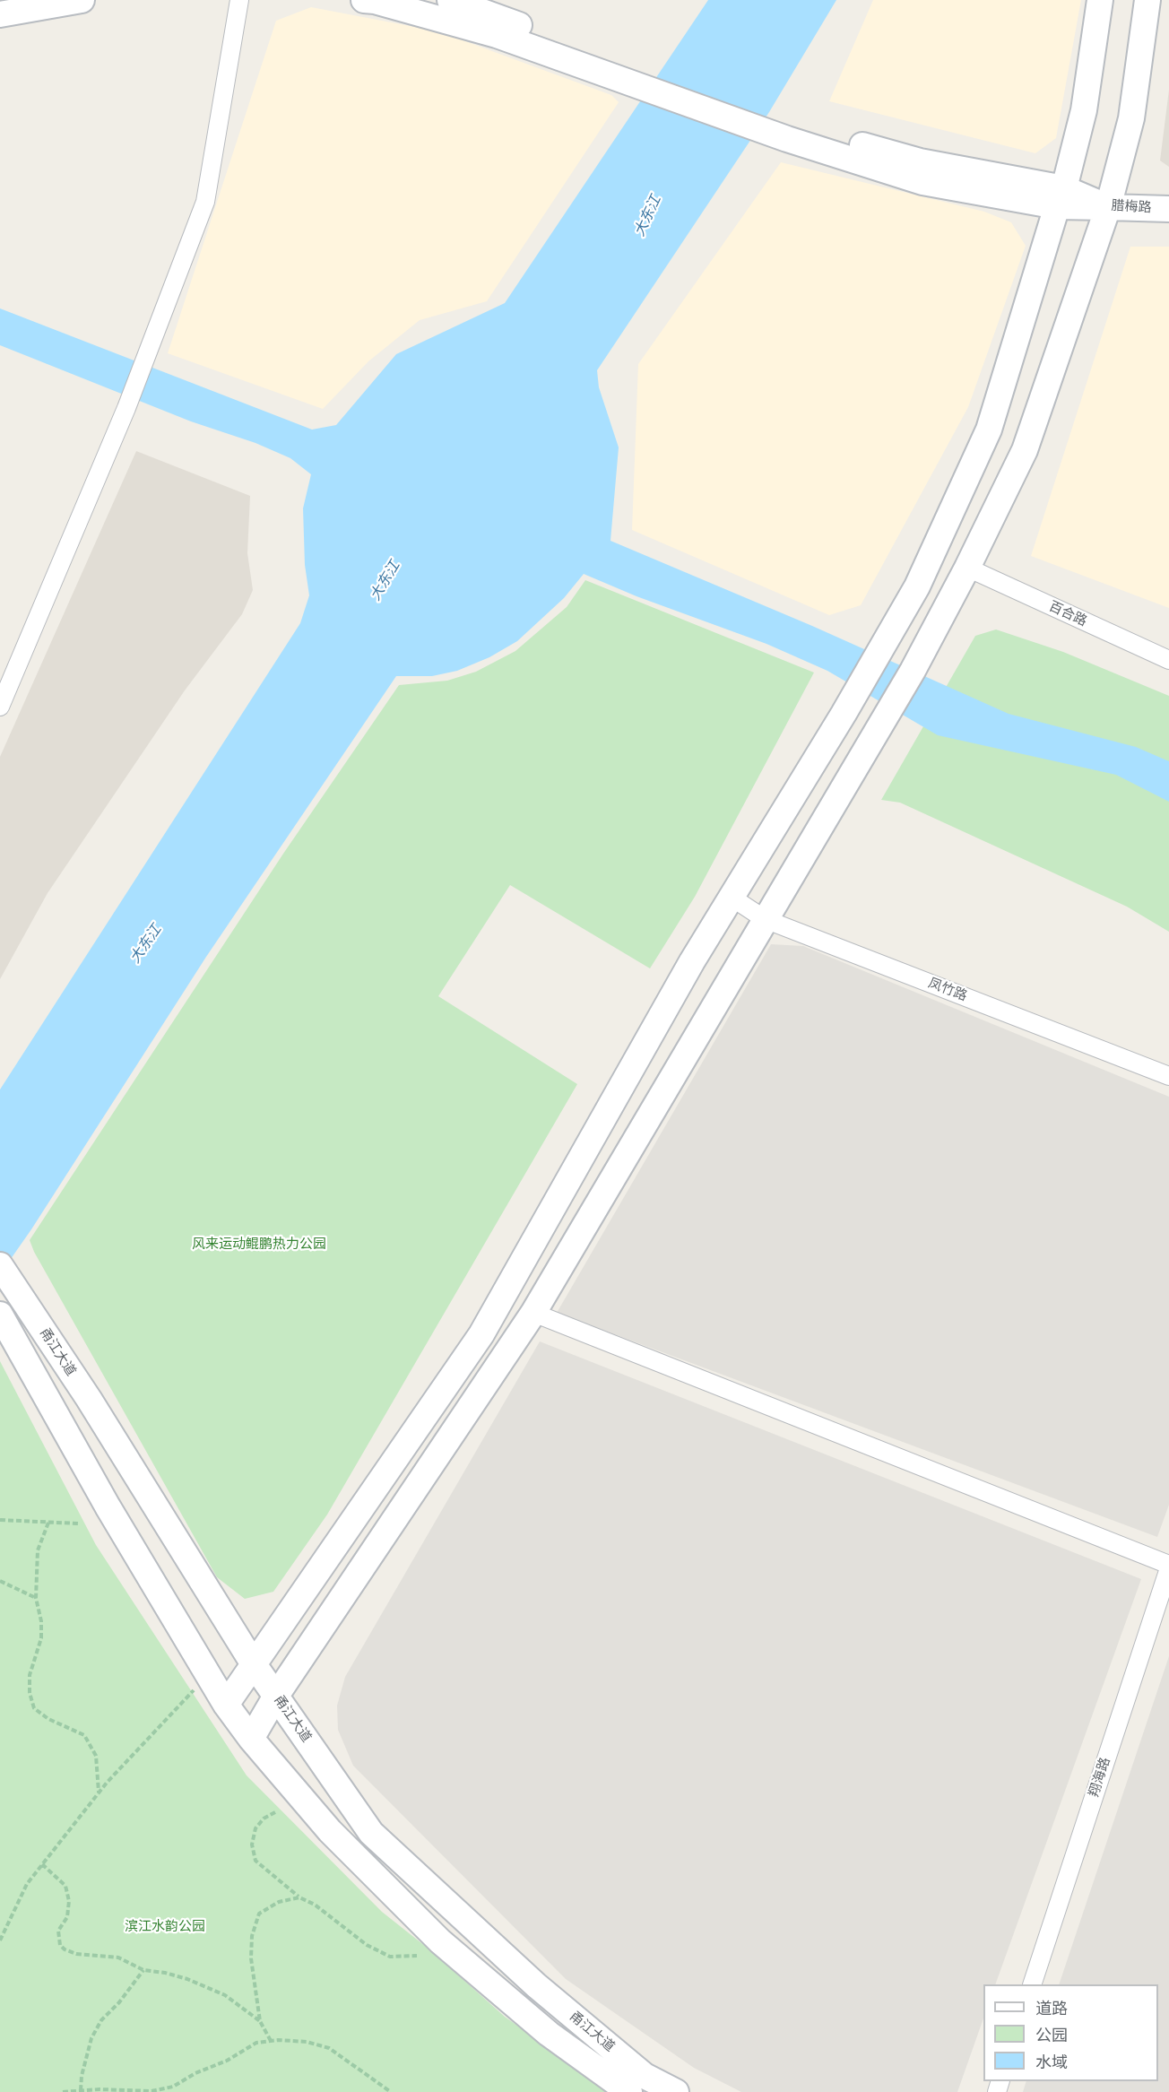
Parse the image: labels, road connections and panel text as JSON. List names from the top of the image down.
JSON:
{
  "streets": {
    "street": [
      "腊梅路",
      "百合路",
      "凤竹路",
      "甬江大道",
      "翔海路"
    ]
  },
  "water": ["大东江"],
  "parks": ["风来运动鲲鹏热力公园", "滨江水韵公园"],
  "legend": ["道路", "公园", "水域"]
}
